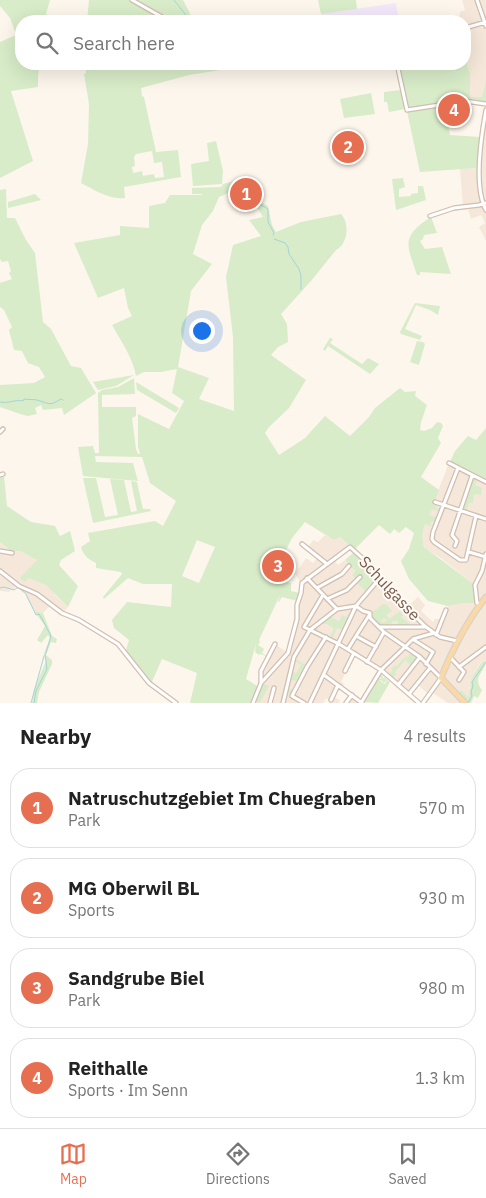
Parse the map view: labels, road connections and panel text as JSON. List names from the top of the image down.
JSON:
{
  "streets": {
    "street": ["Schulgasse"]
  },
  "page": {
    "search": "Search here",
    "pins": [
      "4",
      "2",
      "1",
      "3"
    ],
    "heading": ["Nearby", "4 results"],
    "list": [
      {
        "mark": "1",
        "name": "Natruschutzgebiet Im Chuegraben",
        "note": "Park",
        "value": "570 m"
      },
      {
        "mark": "2",
        "name": "MG Oberwil BL",
        "note": "Sports",
        "value": "930 m"
      },
      {
        "mark": "3",
        "name": "Sandgrube Biel",
        "note": "Park",
        "value": "980 m"
      },
      {
        "mark": "4",
        "name": "Reithalle",
        "note": "Sports · Im Senn",
        "value": "1.3 km"
      }
    ],
    "nav": ["Map", "Directions", "Saved"]
  }
}
